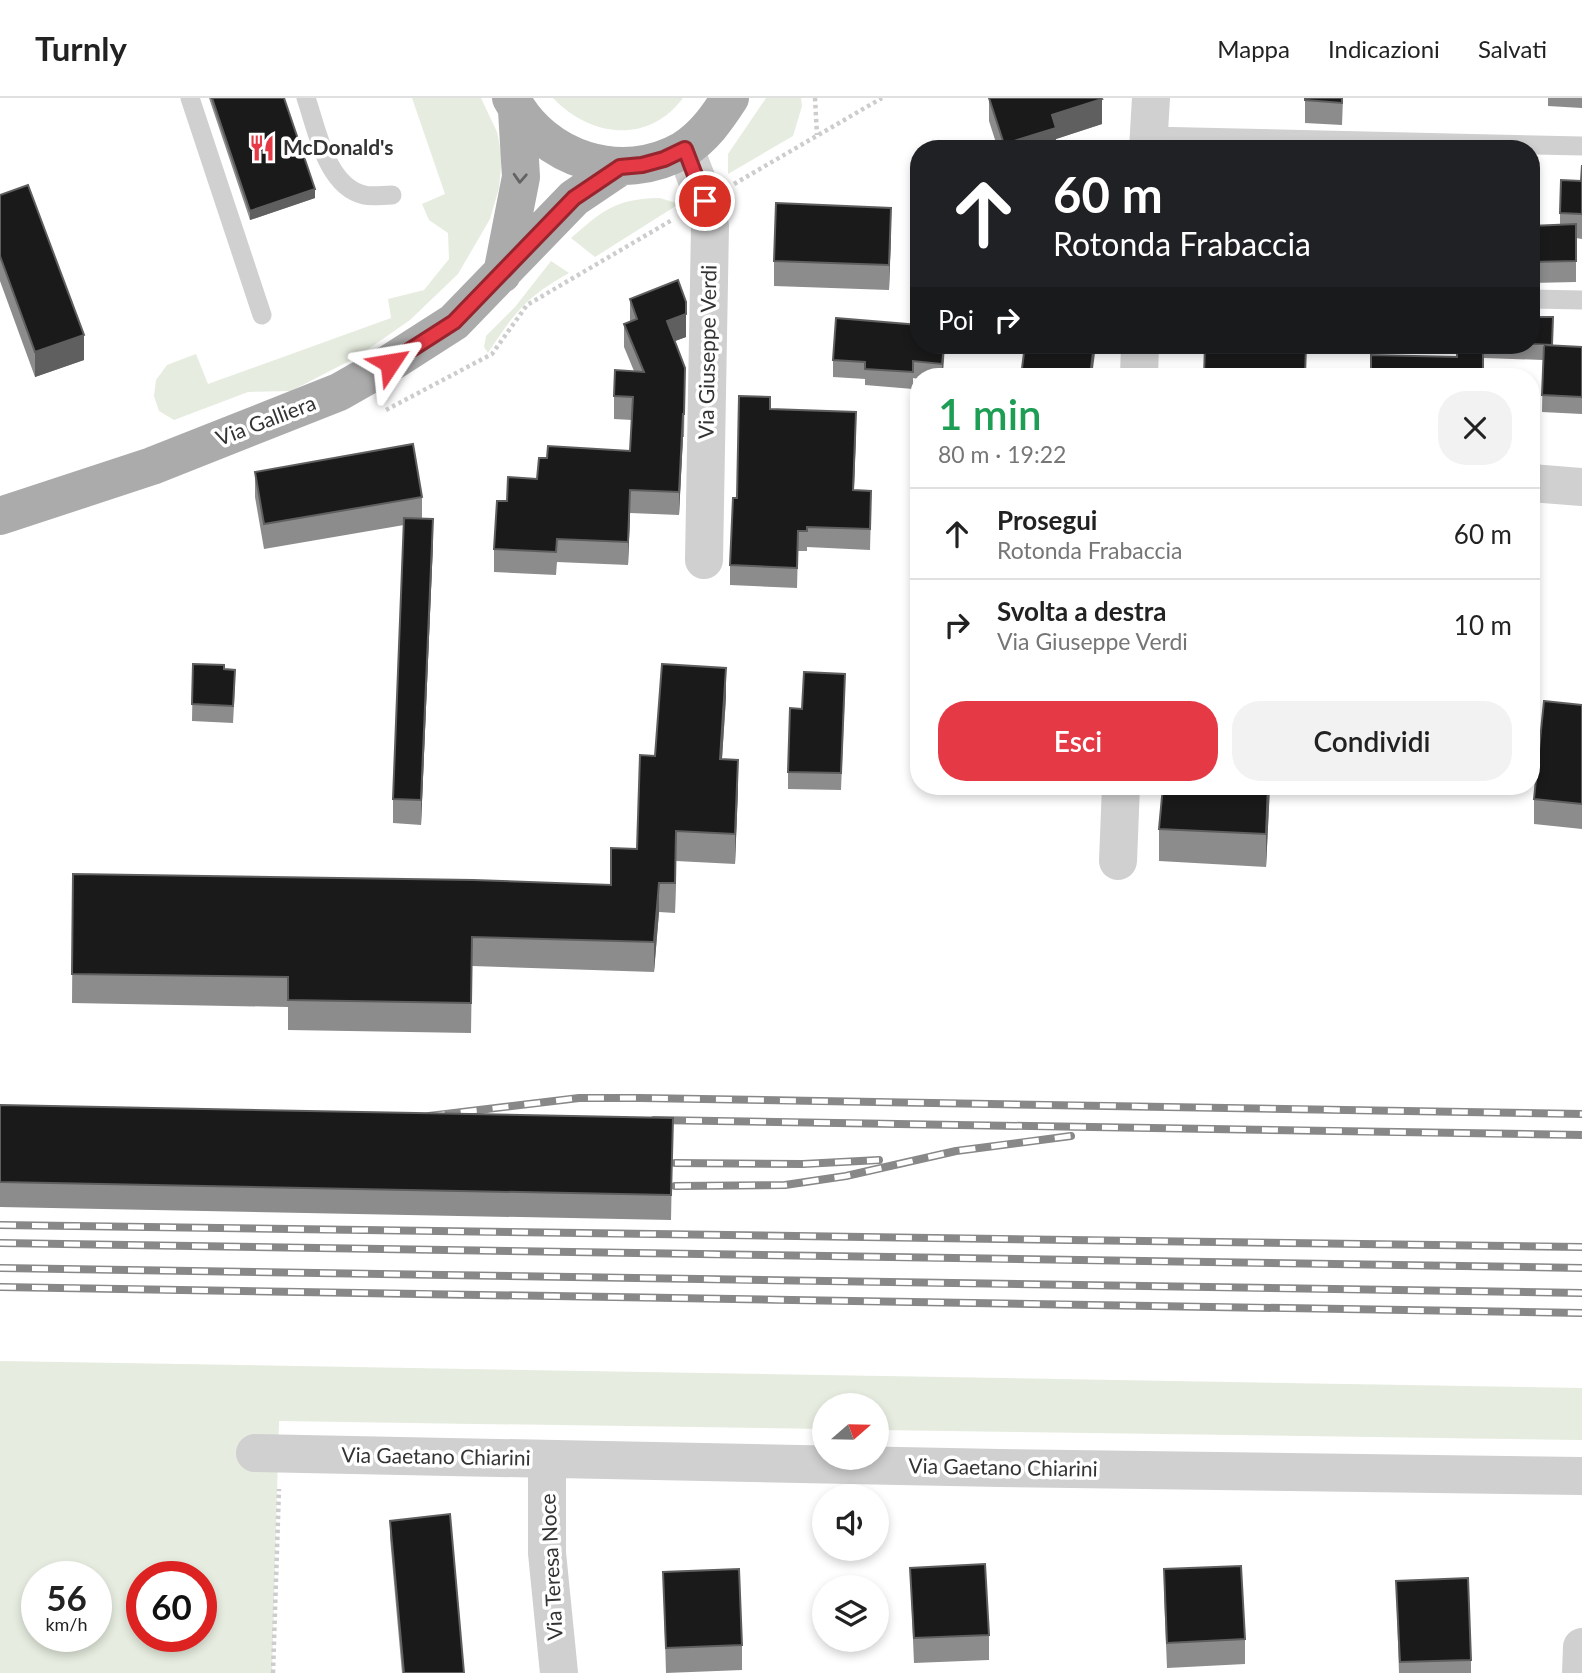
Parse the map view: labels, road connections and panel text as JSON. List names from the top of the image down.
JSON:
{
  "streets": {
    "main road": ["Via Galliera"],
    "street": ["Via Giuseppe Verdi", "Via Gaetano Chiarini", "Via Teresa Noce"]
  },
  "crossings": [
    ["Via Gaetano Chiarini", "Via Teresa Noce"]
  ],
  "places": {
    "restaurant": ["McDonald's"]
  },
  "north": "right",
  "page": {
    "header": "Turnly",
    "nav": ["Mappa", "Indicazioni", "Salvati"],
    "turn": ["60 m", "Rotonda Frabaccia"],
    "then": "Poi",
    "heading": ["1 min", "80 m · 19:22"],
    "list": [
      {
        "name": "Prosegui",
        "note": "Rotonda Frabaccia",
        "value": "60 m"
      },
      {
        "name": "Svolta a destra",
        "note": "Via Giuseppe Verdi",
        "value": "10 m"
      }
    ],
    "buttons": ["Esci", "Condividi"],
    "speed": "56 km/h",
    "limit": "60"
  }
}
